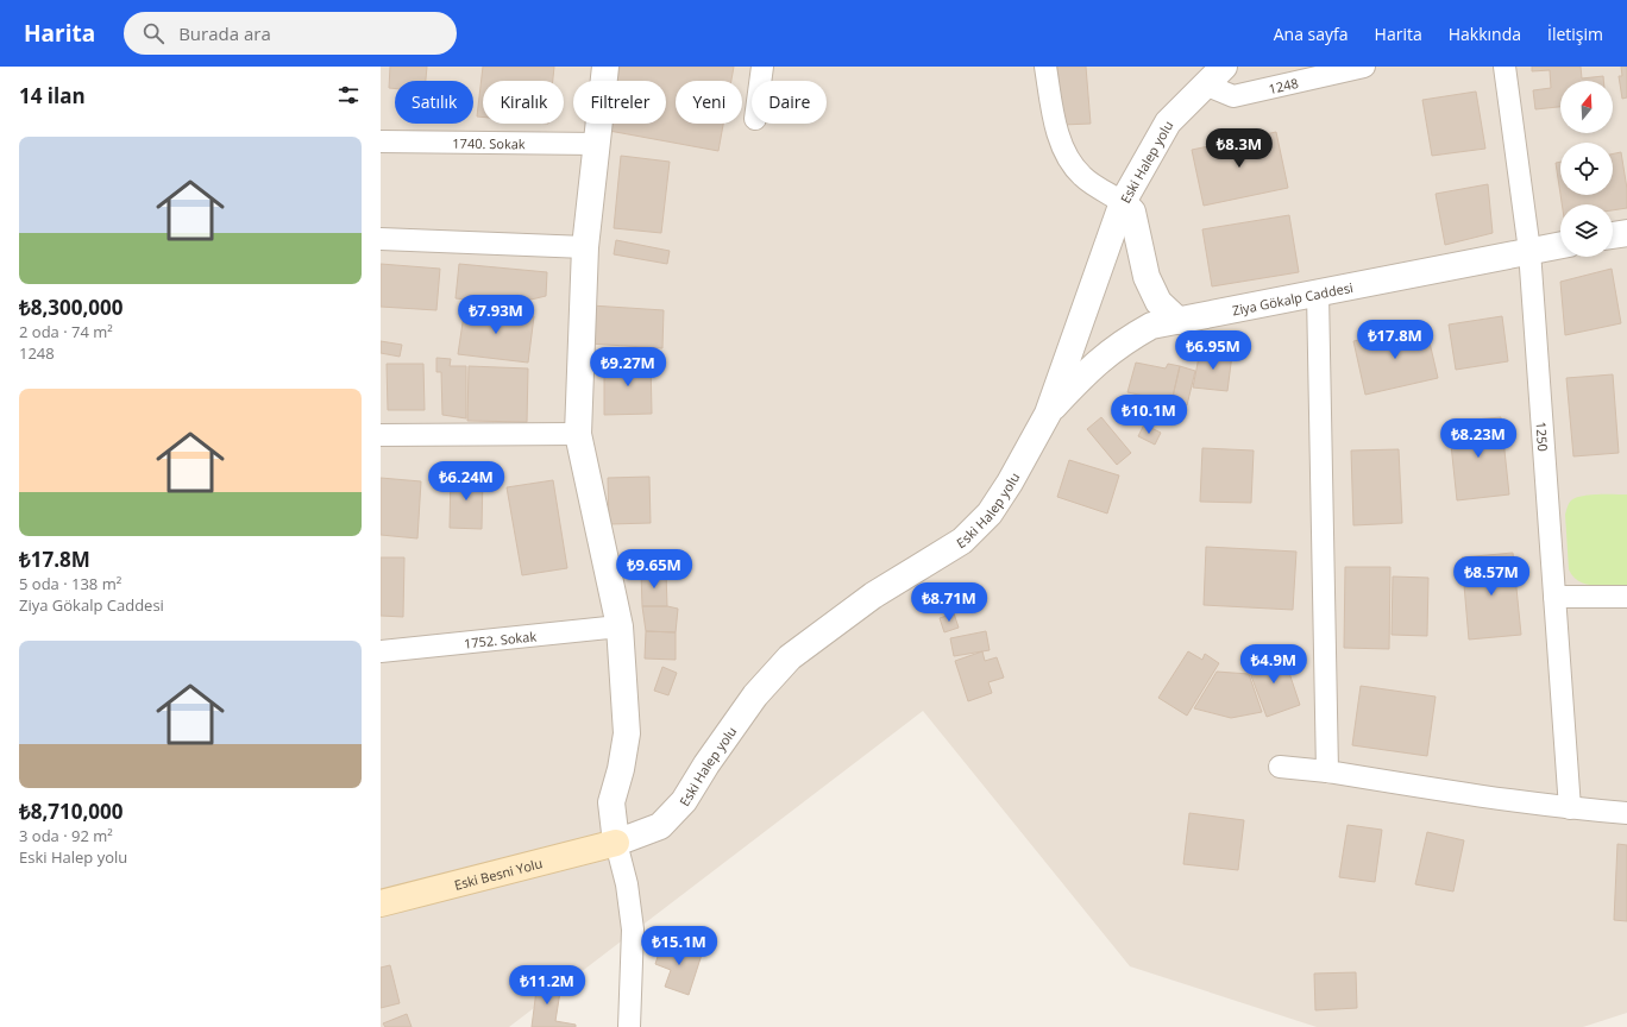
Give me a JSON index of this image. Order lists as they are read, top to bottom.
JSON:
{
  "streets": {
    "main road": ["Eski Besni Yolu"],
    "street": [
      "1248",
      "1740. Sokak",
      "Eski Halep yolu",
      "Ziya Gökalp Caddesi",
      "1250",
      "1752. Sokak"
    ]
  },
  "crossings": [
    ["1248", "Eski Halep yolu"],
    ["Eski Halep yolu", "Ziya Gökalp Caddesi"],
    ["Eski Halep yolu", "Eski Besni Yolu"],
    ["Ziya Gökalp Caddesi", "1250"]
  ],
  "north": "top",
  "page": {
    "header": "Harita",
    "search": "Burada ara",
    "nav": [
      "Ana sayfa",
      "Harita",
      "Hakkında",
      "İletişim"
    ],
    "heading": "14 ilan",
    "chip": [
      "Satılık",
      "Kiralık",
      "Filtreler",
      "Yeni",
      "Daire"
    ],
    "list": [
      {
        "name": "₺8,300,000",
        "note": "2 oda · 74 m² · 1248"
      },
      {
        "name": "₺17.8M",
        "note": "5 oda · 138 m² · Ziya Gökalp Caddesi"
      },
      {
        "name": "₺8,710,000",
        "note": "3 oda · 92 m² · Eski Halep yolu"
      }
    ],
    "price": [
      "₺8.3M",
      "₺7.93M",
      "₺17.8M",
      "₺6.95M",
      "₺9.27M",
      "₺10.1M",
      "₺8.23M",
      "₺6.24M",
      "₺9.65M",
      "₺8.57M",
      "₺8.71M",
      "₺4.9M",
      "₺15.1M",
      "₺11.2M"
    ]
  }
}
